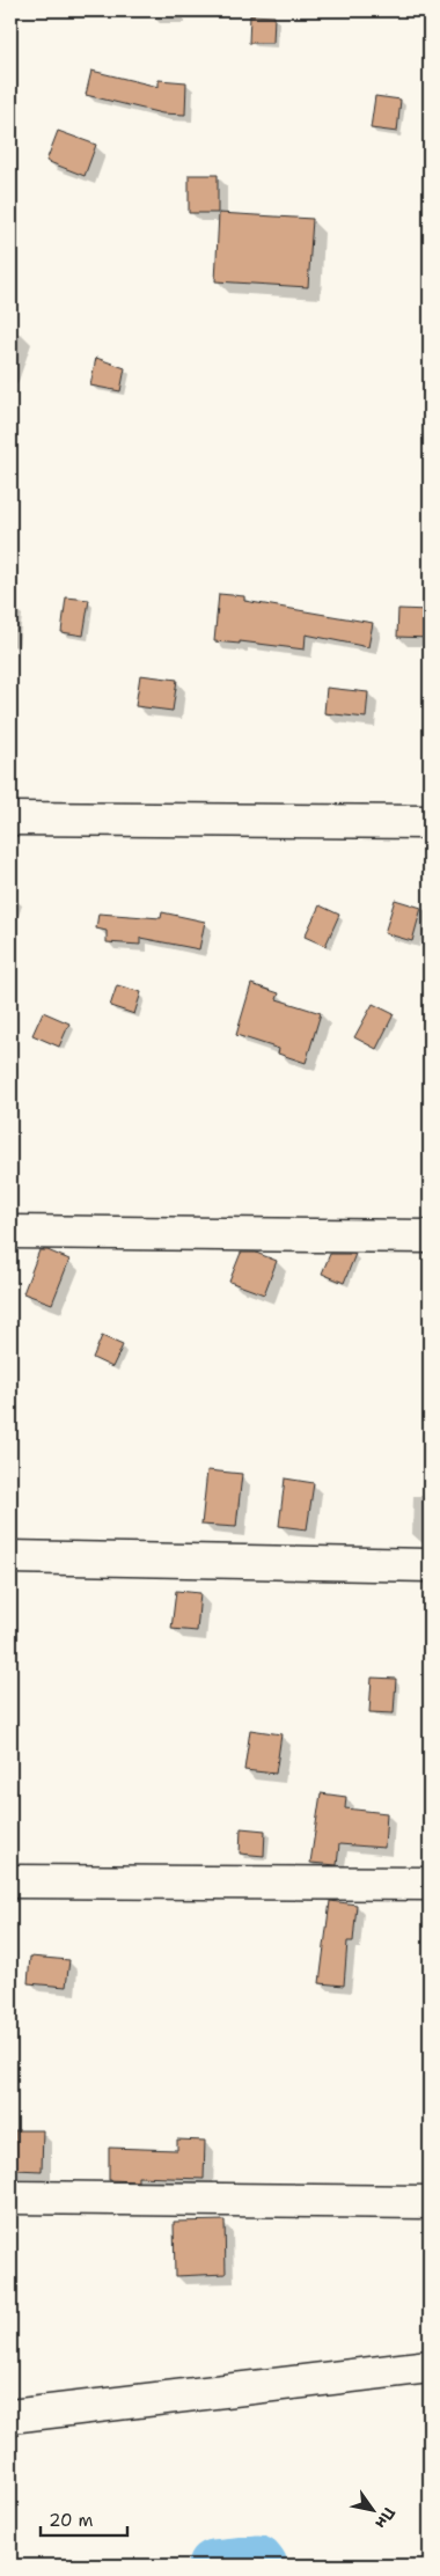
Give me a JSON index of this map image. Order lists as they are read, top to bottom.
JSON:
{
  "scale_bar": "20 m",
  "north": "bottom right"
}
